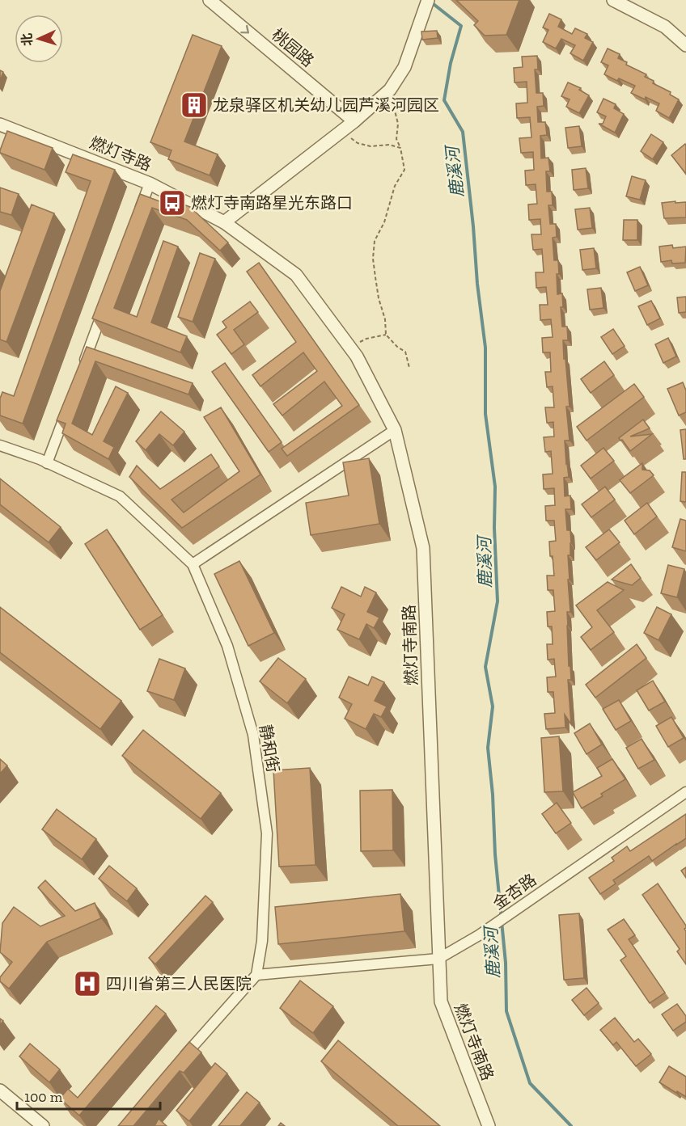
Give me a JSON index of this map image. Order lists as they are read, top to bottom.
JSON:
{
  "streets": {
    "street": [
      "桃园路",
      "燃灯寺路",
      "燃灯寺南路",
      "静和街",
      "金杏路"
    ]
  },
  "crossings": [
    ["燃灯寺路", "燃灯寺南路"],
    ["燃灯寺南路", "金杏路"],
    ["静和街", "金杏路"]
  ],
  "one_way": ["桃园路"],
  "water": ["鹿溪河"],
  "places": {
    "building": ["龙泉驿区机关幼儿园芦溪河园区"],
    "bus stop": ["燃灯寺南路星光东路口"],
    "hospital": ["四川省第三人民医院"]
  },
  "scale_bar": "100 m",
  "north": "left"
}
